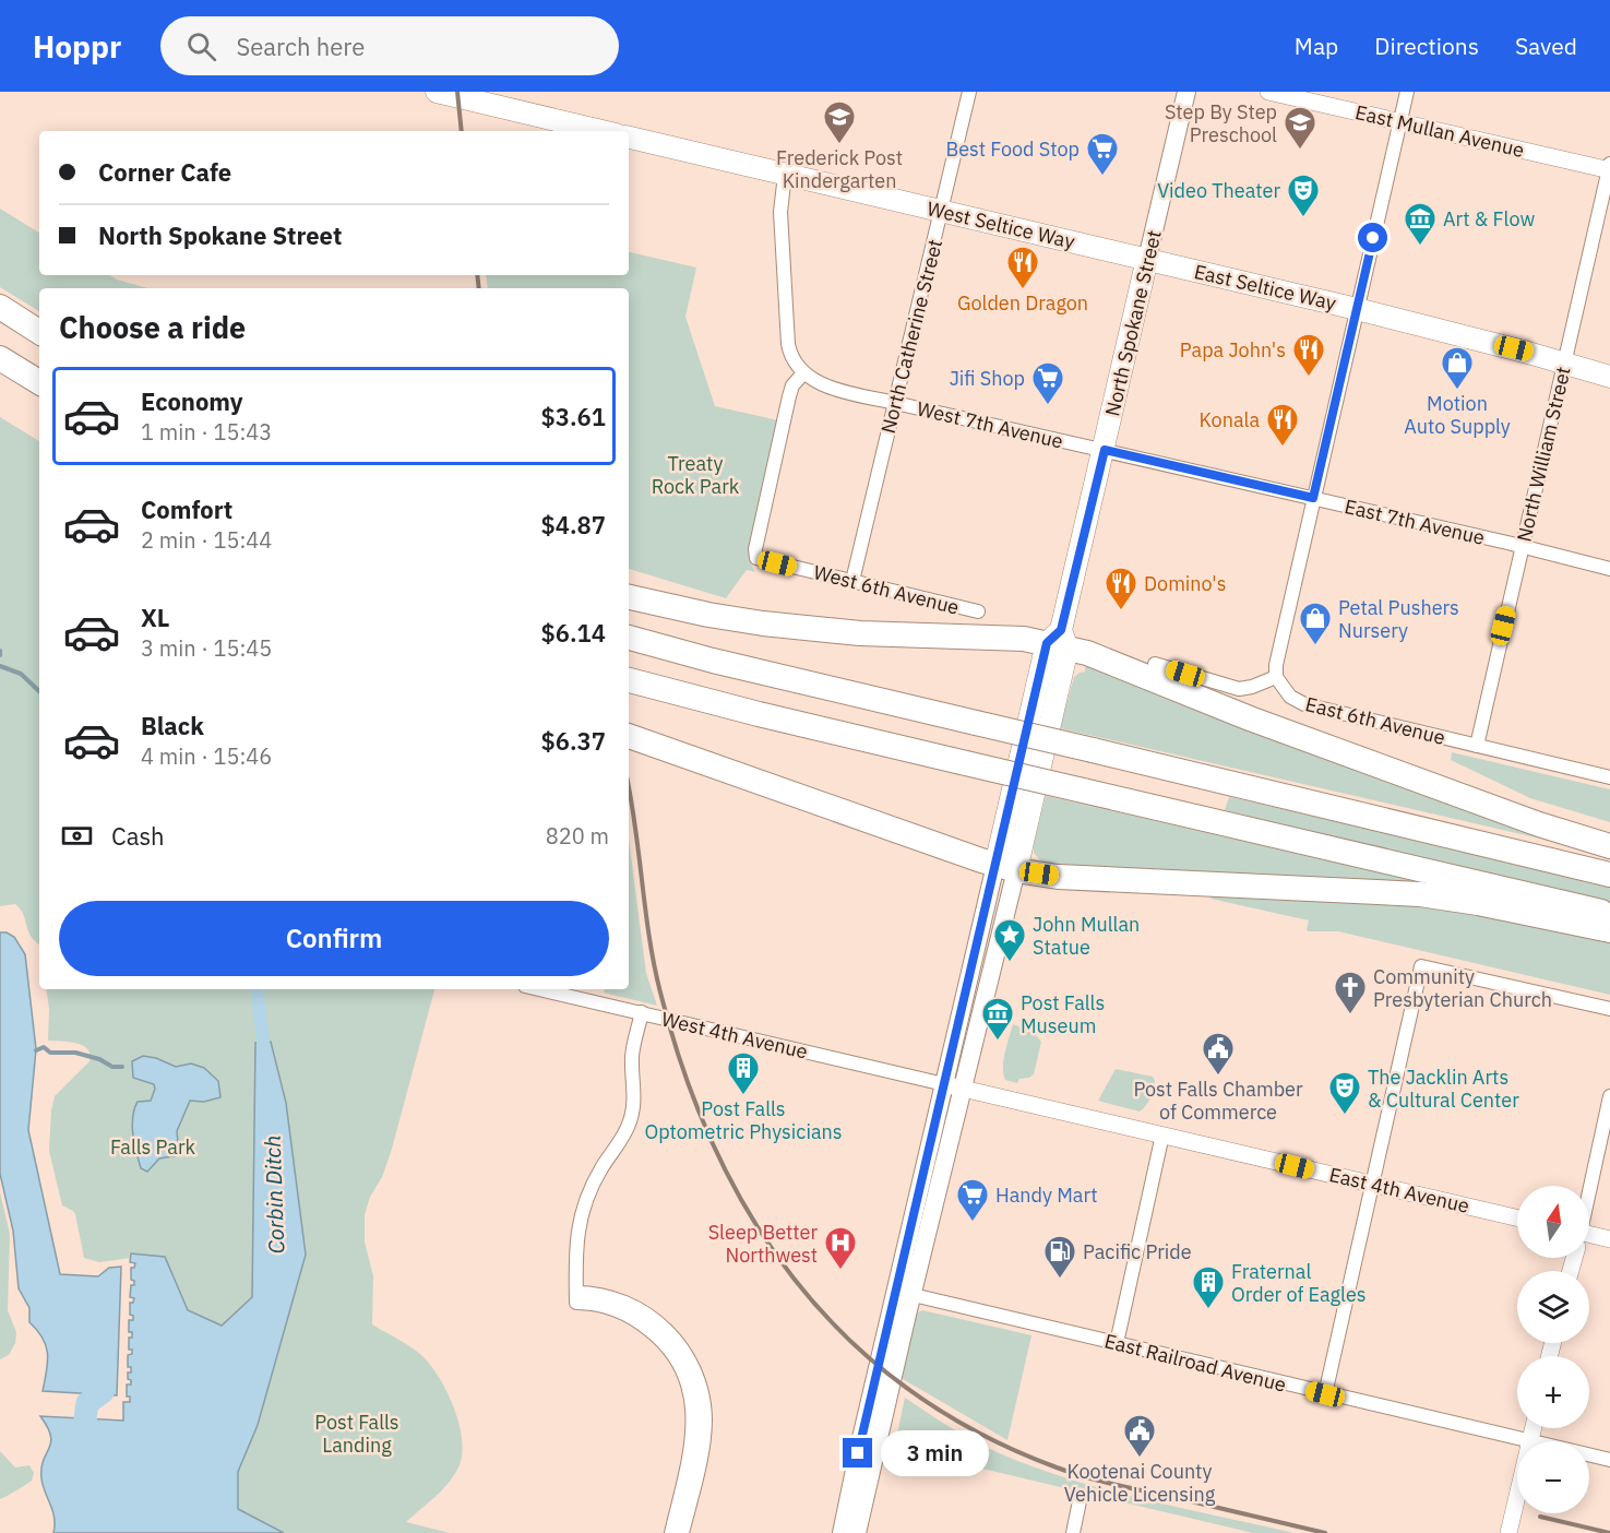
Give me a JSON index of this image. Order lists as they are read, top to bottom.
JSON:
{
  "streets": {
    "main road": ["West Seltice Way", "East Seltice Way", "North Spokane Street"],
    "street": [
      "East Mullan Avenue",
      "North Catherine Street",
      "West 7th Avenue",
      "North William Street",
      "East 7th Avenue",
      "West 6th Avenue",
      "East 6th Avenue",
      "West 4th Avenue",
      "East 4th Avenue",
      "East Railroad Avenue"
    ]
  },
  "crossings": [
    ["East Mullan Avenue", "North William Street"],
    ["West Seltice Way", "East Seltice Way"],
    ["West Seltice Way", "North Spokane Street"],
    ["West Seltice Way", "North Catherine Street"],
    ["East Seltice Way", "North Spokane Street"],
    ["East Seltice Way", "North William Street"],
    ["North Spokane Street", "West 7th Avenue"],
    ["North Spokane Street", "East 7th Avenue"],
    ["North Spokane Street", "West 4th Avenue"],
    ["North Spokane Street", "East 4th Avenue"],
    ["North Spokane Street", "East Railroad Avenue"],
    ["North Catherine Street", "West 7th Avenue"],
    ["North Catherine Street", "West 6th Avenue"],
    ["West 7th Avenue", "East 7th Avenue"],
    ["West 7th Avenue", "West 6th Avenue"],
    ["North William Street", "East 7th Avenue"],
    ["North William Street", "East 6th Avenue"],
    ["West 4th Avenue", "East 4th Avenue"]
  ],
  "water": ["Corbin Ditch"],
  "parks": ["Treaty Rock Park", "Falls Park", "Post Falls Landing"],
  "places": {
    "school or university": ["Frederick Post Kindergarten", "Step By Step Preschool"],
    "supermarket": ["Best Food Stop", "Jifi Shop", "Handy Mart"],
    "theatre": ["Video Theater", "The Jacklin Arts & Cultural Center"],
    "museum": ["Art & Flow", "Post Falls Museum"],
    "restaurant": [
      "Golden Dragon",
      "Papa John's",
      "Konala",
      "Domino's"
    ],
    "shop": ["Motion Auto Supply", "Petal Pushers Nursery"],
    "place": ["John Mullan Statue"],
    "church": ["Community Presbyterian Church"],
    "public building": ["Post Falls Chamber of Commerce", "Kootenai County Vehicle Licensing"],
    "building": ["Post Falls Optometric Physicians", "Fraternal Order of Eagles"],
    "hospital": ["Sleep Better Northwest"],
    "fuel station": ["Pacific Pride"]
  },
  "north": "top",
  "page": {
    "header": "Hoppr",
    "search": "Search here",
    "nav": ["Map", "Directions", "Saved"],
    "banner": ["Corner Cafe", "North Spokane Street"],
    "heading": "Choose a ride",
    "list": [
      {
        "name": "Economy",
        "note": "1 min · 15:43",
        "value": "$3.61"
      },
      {
        "name": "Comfort",
        "note": "2 min · 15:44",
        "value": "$4.87"
      },
      {
        "name": "XL",
        "note": "3 min · 15:45",
        "value": "$6.14"
      },
      {
        "name": "Black",
        "note": "4 min · 15:46",
        "value": "$6.37"
      }
    ],
    "pay": ["Cash", "820 m"],
    "buttons": "Confirm",
    "map_buttons": ["+", "−"],
    "bubble": "3 min"
  }
}
